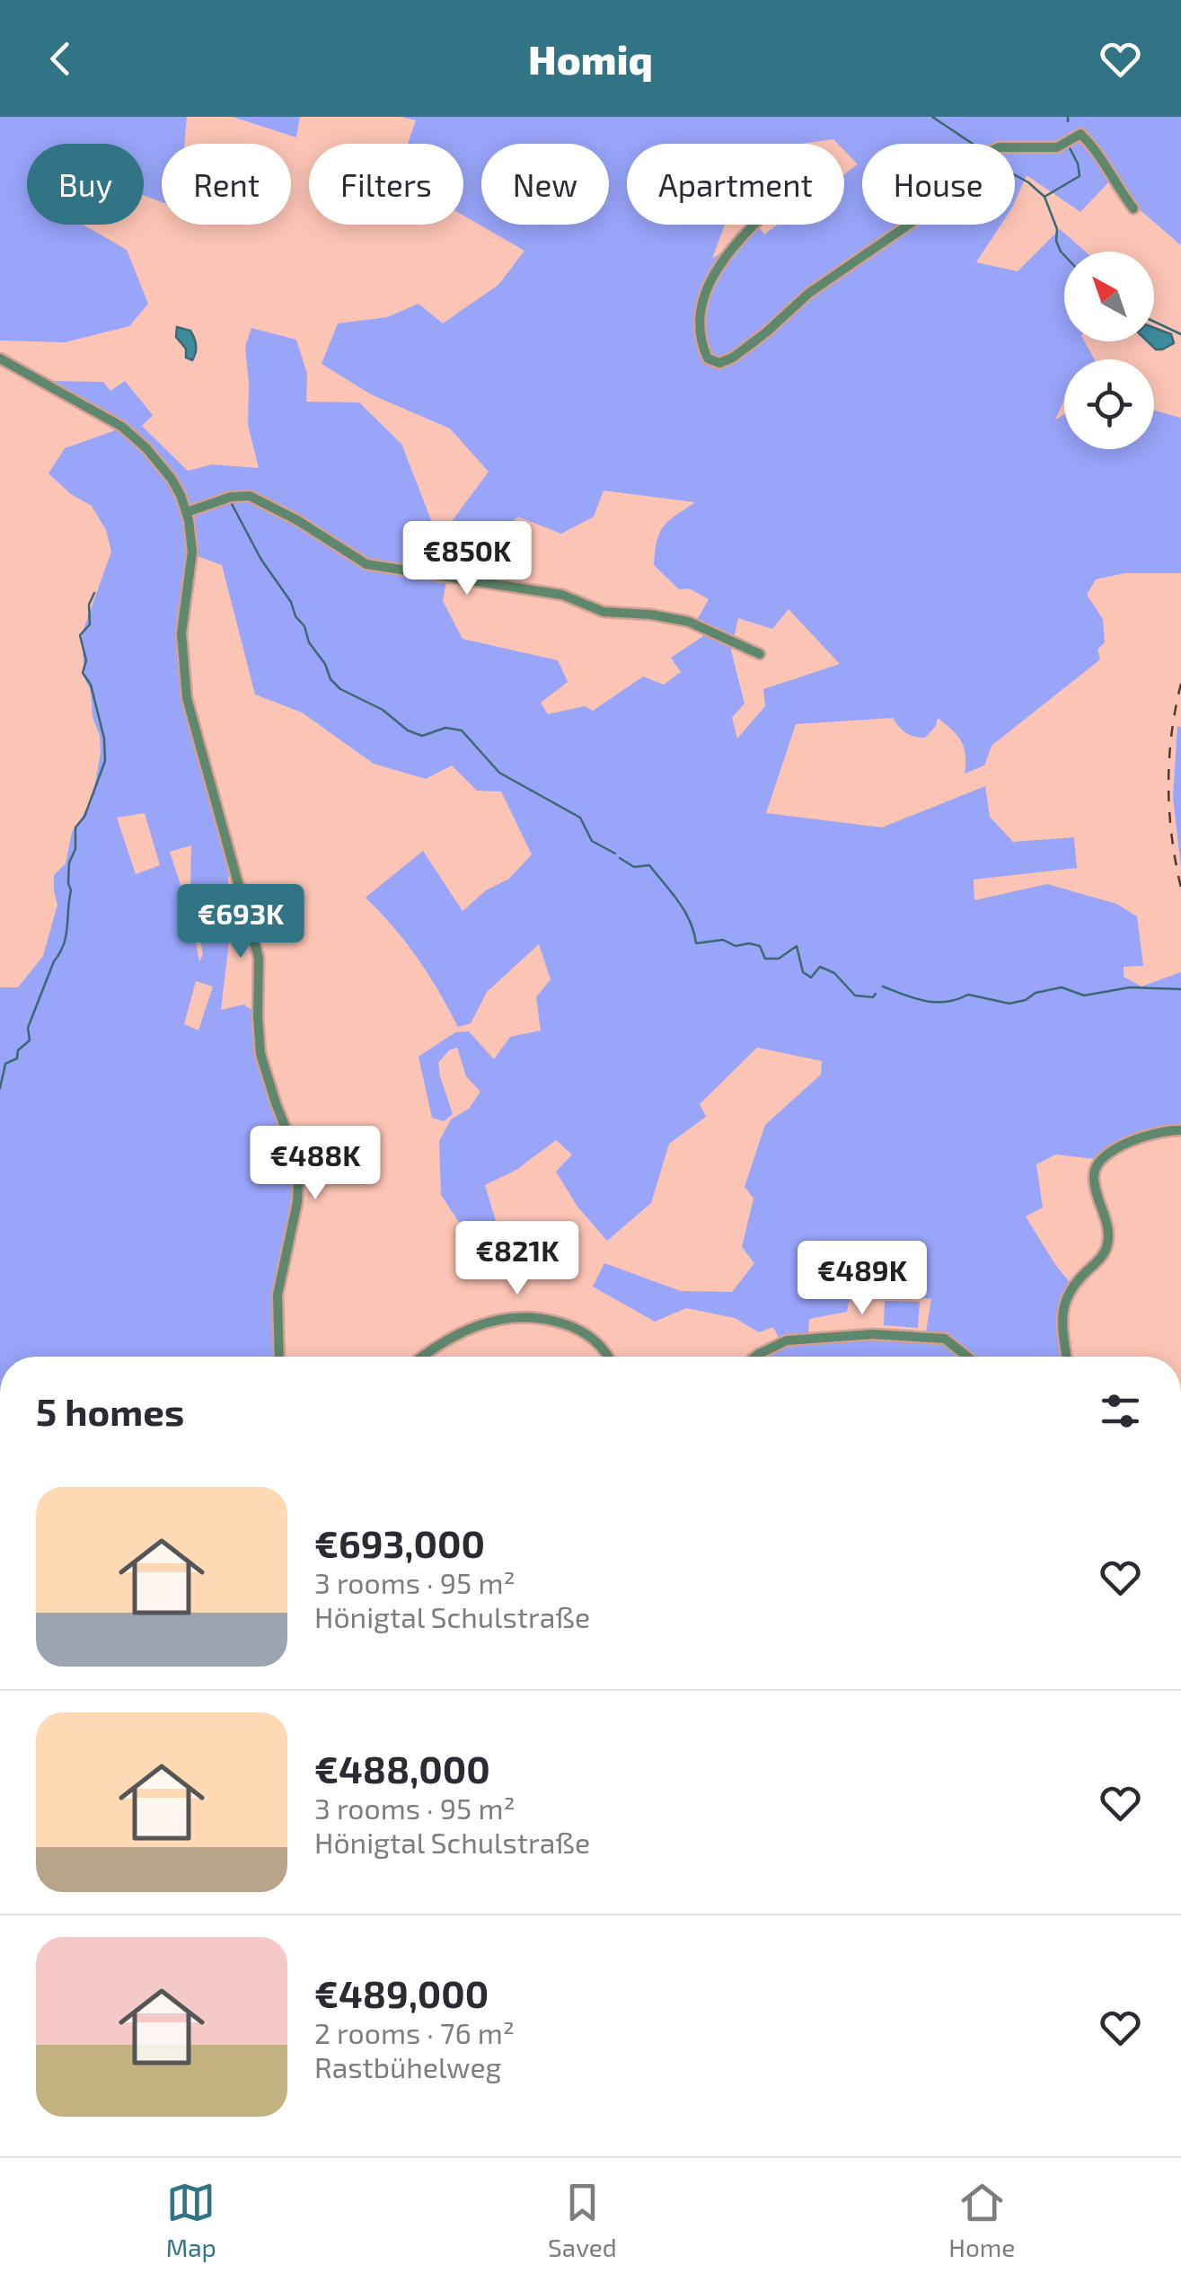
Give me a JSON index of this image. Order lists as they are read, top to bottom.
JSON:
{
  "north": "top left",
  "page": {
    "header": "Homiq",
    "chip": [
      "Buy",
      "Rent",
      "Filters",
      "New",
      "Apartment",
      "House"
    ],
    "price": [
      "€850K",
      "€693K",
      "€488K",
      "€821K",
      "€489K"
    ],
    "heading": "5 homes",
    "list": [
      {
        "name": "€693,000",
        "note": "3 rooms · 95 m² · Hönigtal Schulstraße"
      },
      {
        "name": "€488,000",
        "note": "3 rooms · 95 m² · Hönigtal Schulstraße"
      },
      {
        "name": "€489,000",
        "note": "2 rooms · 76 m² · Rastbühelweg"
      }
    ],
    "tabs": ["Map", "Saved", "Home"]
  }
}
